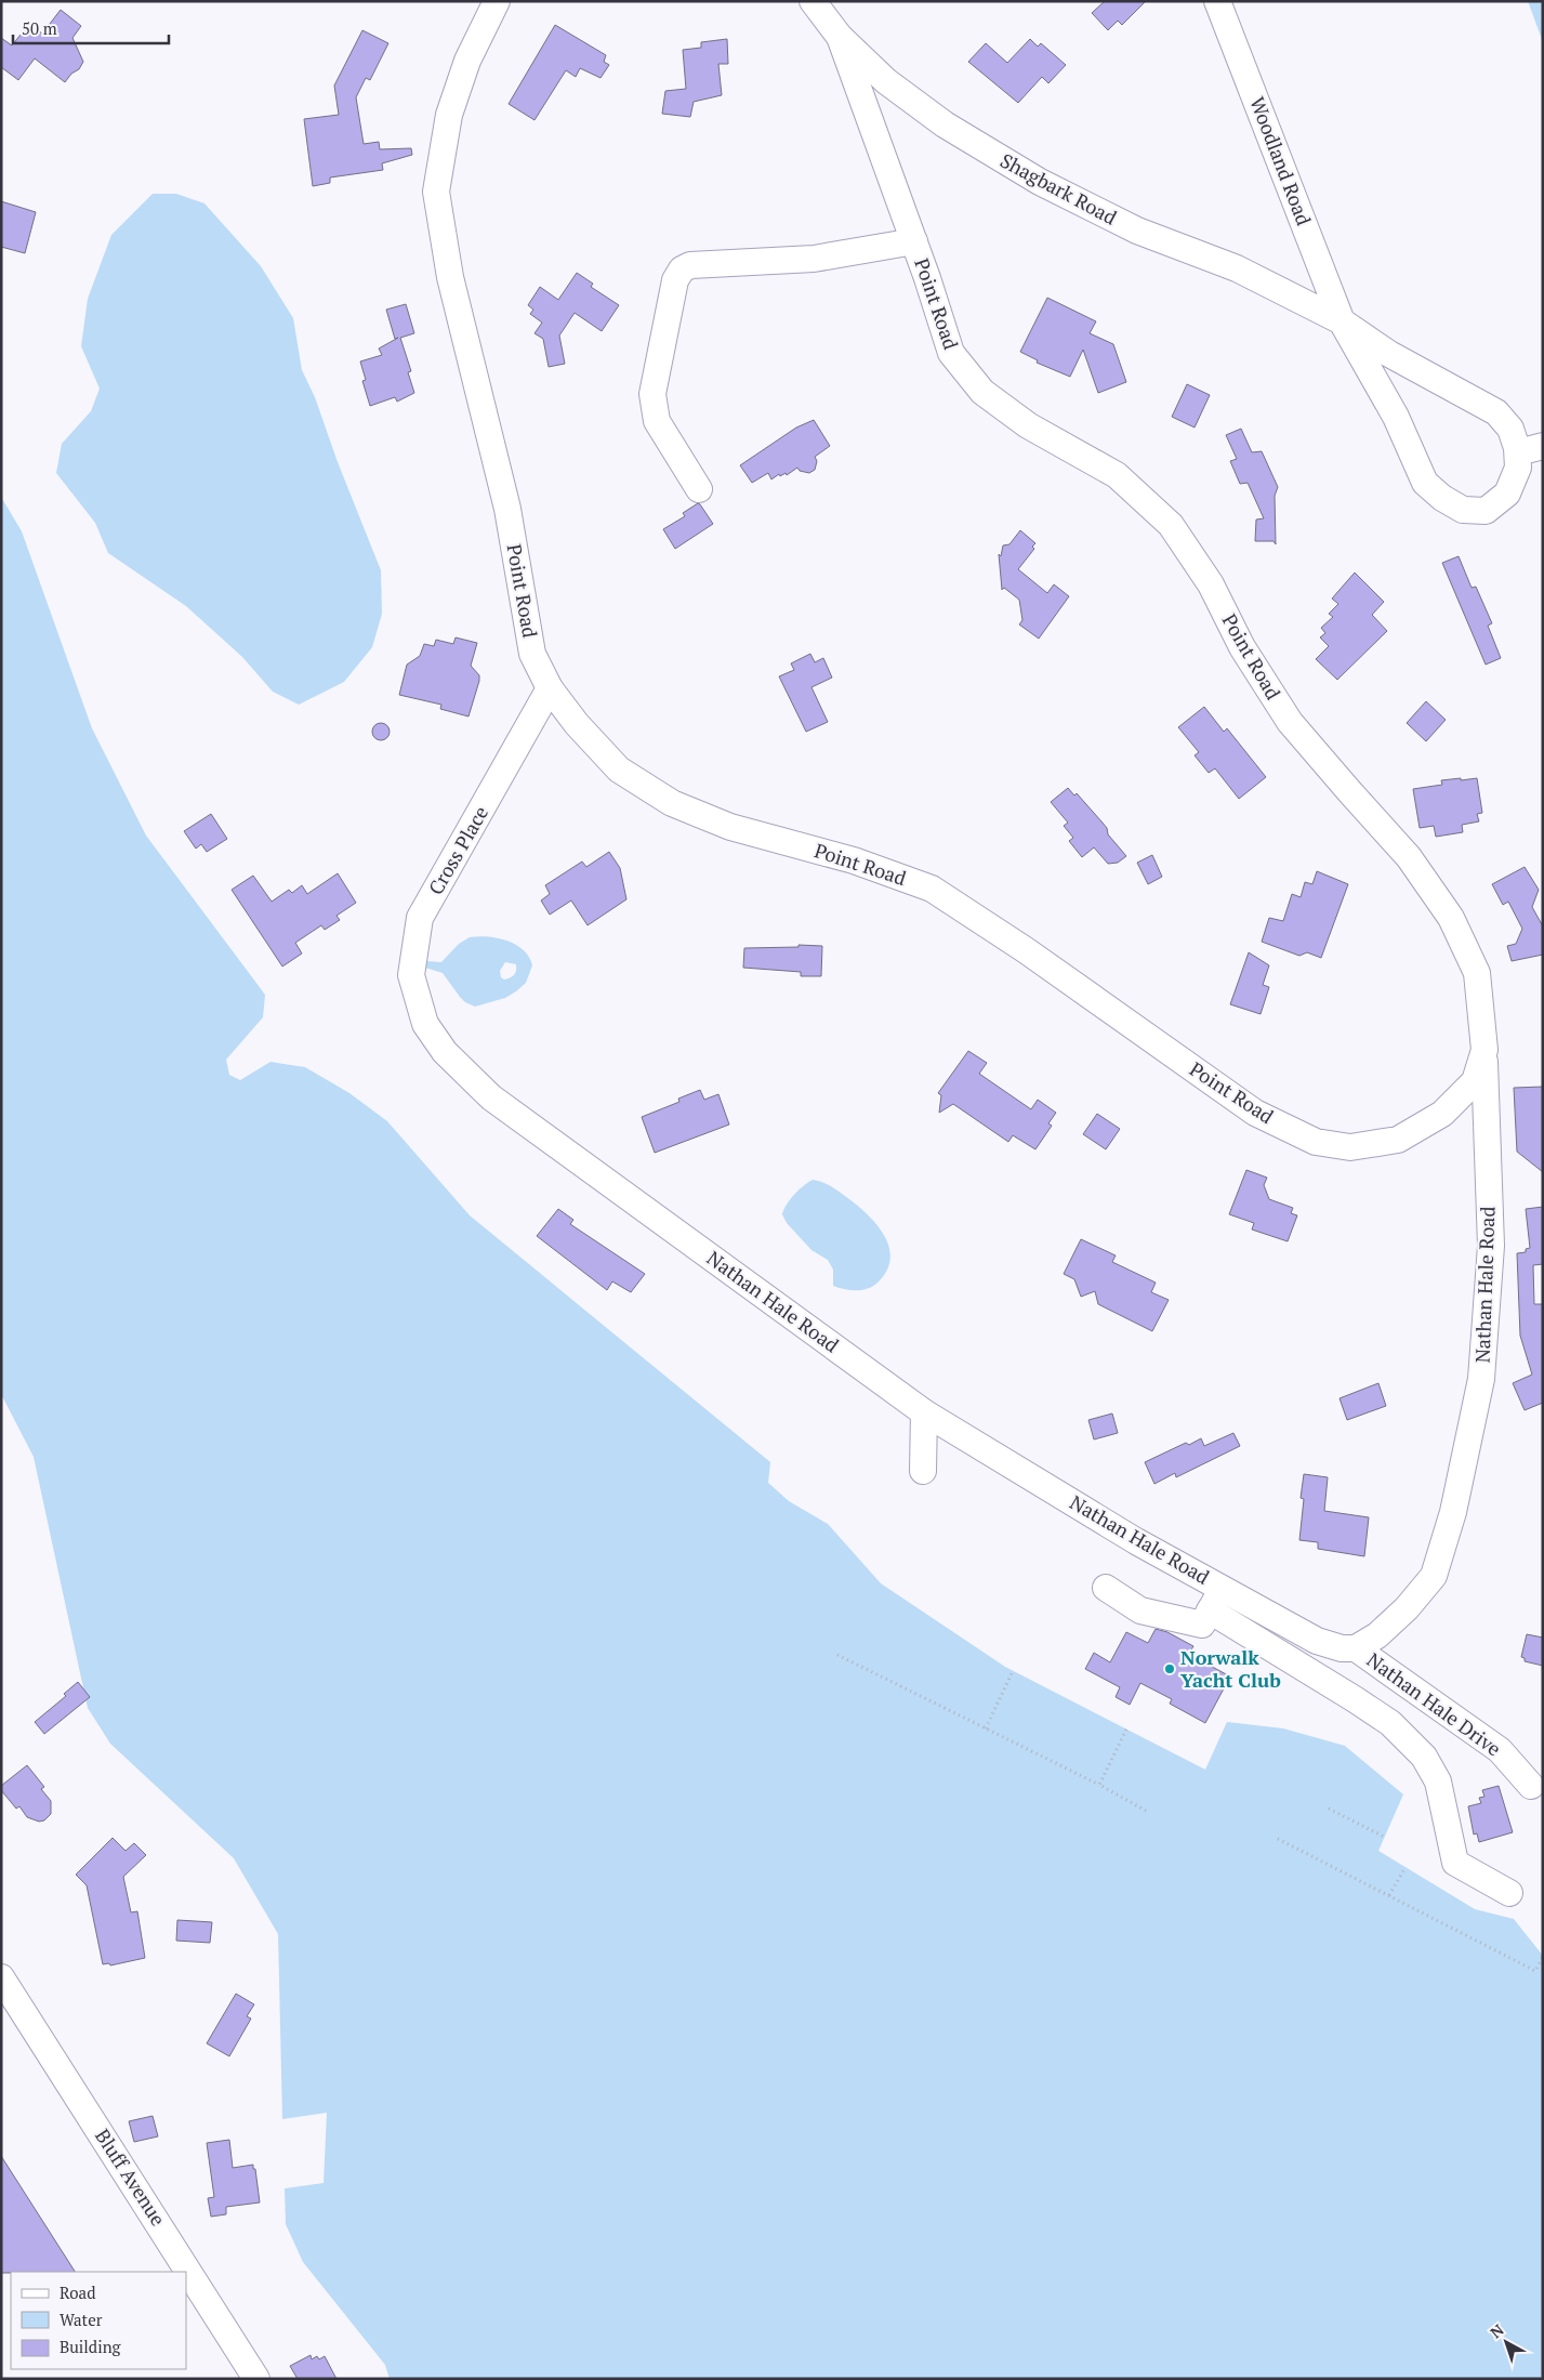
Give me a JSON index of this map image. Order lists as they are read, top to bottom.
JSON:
{
  "streets": {
    "street": [
      "Woodland Road",
      "Shagbark Road",
      "Point Road",
      "Cross Place",
      "Nathan Hale Road",
      "Nathan Hale Drive",
      "Bluff Avenue"
    ]
  },
  "crossings": [
    ["Woodland Road", "Shagbark Road"],
    ["Shagbark Road", "Point Road"],
    ["Point Road", "Cross Place"],
    ["Point Road", "Nathan Hale Road"],
    ["Cross Place", "Nathan Hale Road"],
    ["Nathan Hale Road", "Nathan Hale Drive"]
  ],
  "places": ["Norwalk Yacht Club"],
  "legend": ["Road", "Water", "Building"],
  "scale_bar": "50 m",
  "north": "top left"
}
